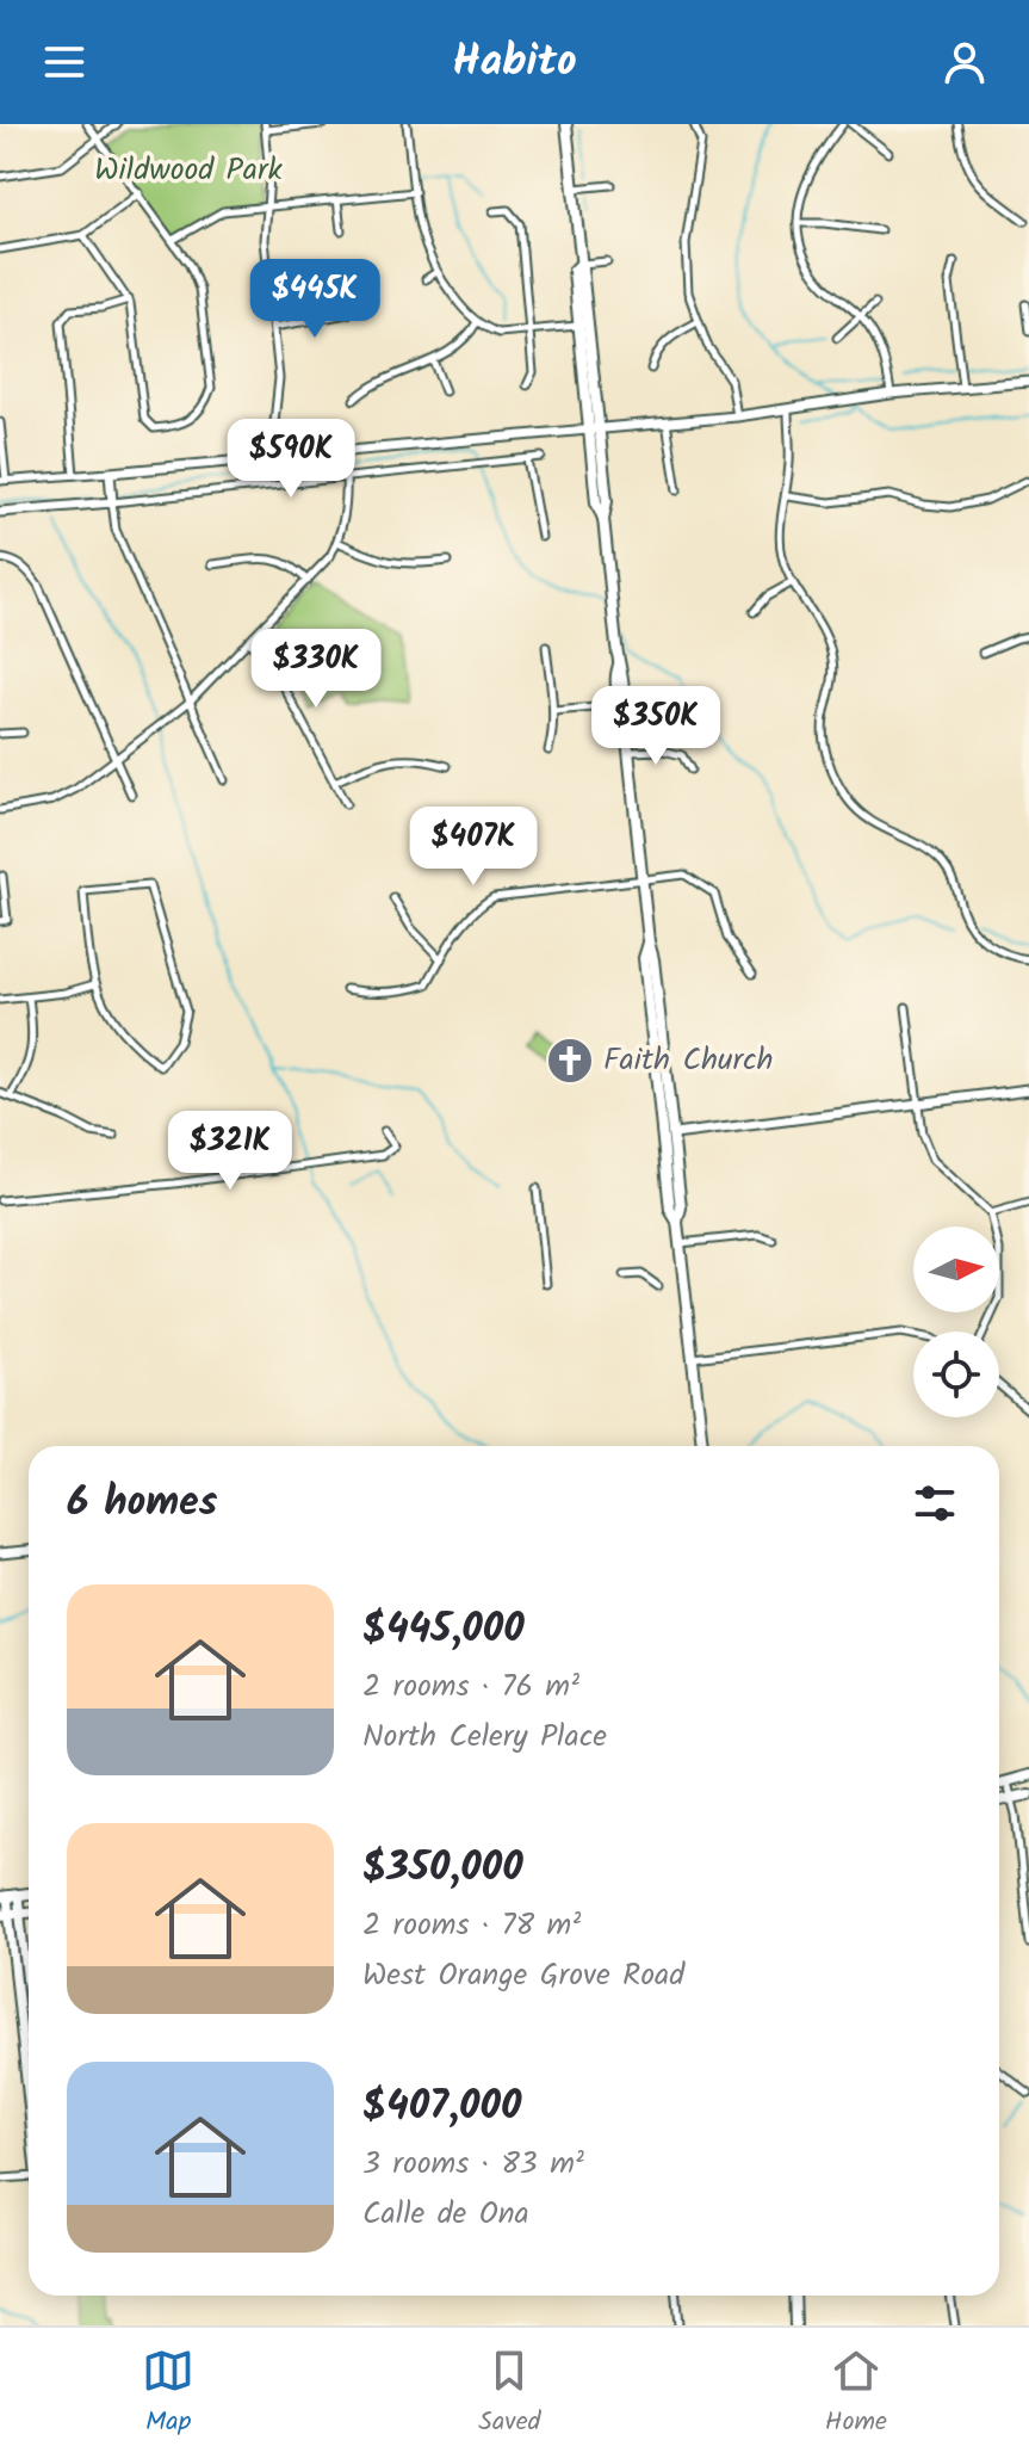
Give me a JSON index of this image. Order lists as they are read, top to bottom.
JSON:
{
  "parks": ["Wildwood Park"],
  "places": {
    "church": ["Faith Church"]
  },
  "north": "right",
  "page": {
    "header": "Habito",
    "price": [
      "$445K",
      "$590K",
      "$330K",
      "$350K",
      "$407K",
      "$321K"
    ],
    "heading": "6 homes",
    "list": [
      {
        "name": "$445,000",
        "note": "2 rooms · 76 m² · North Celery Place"
      },
      {
        "name": "$350,000",
        "note": "2 rooms · 78 m² · West Orange Grove Road"
      },
      {
        "name": "$407,000",
        "note": "3 rooms · 83 m² · Calle de Ona"
      }
    ],
    "tabs": ["Map", "Saved", "Home"]
  }
}
